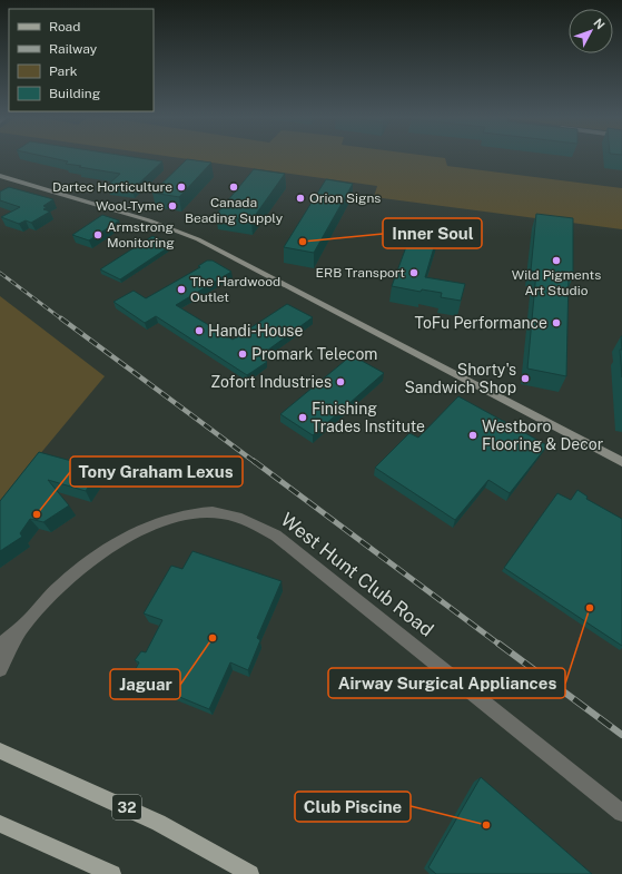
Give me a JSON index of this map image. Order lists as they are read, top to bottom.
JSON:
{
  "streets": {
    "main road": ["32"],
    "street": ["West Hunt Club Road"]
  },
  "places": [
    "Dartec Horticulture",
    "Canada Beading Supply",
    "Orion Signs",
    "Wool-Tyme",
    "Armstrong Monitoring",
    "Inner Soul",
    "Wild Pigments Art Studio",
    "ERB Transport",
    "The Hardwood Outlet",
    "ToFu Performance",
    "Handi-House",
    "Promark Telecom",
    "Shorty's Sandwich Shop",
    "Zofort Industries",
    "Finishing Trades Institute",
    "Westboro Flooring & Decor",
    "Tony Graham Lexus",
    "Airway Surgical Appliances",
    "Jaguar",
    "Club Piscine"
  ],
  "legend": [
    "Road",
    "Railway",
    "Park",
    "Building"
  ],
  "north": "top right"
}
